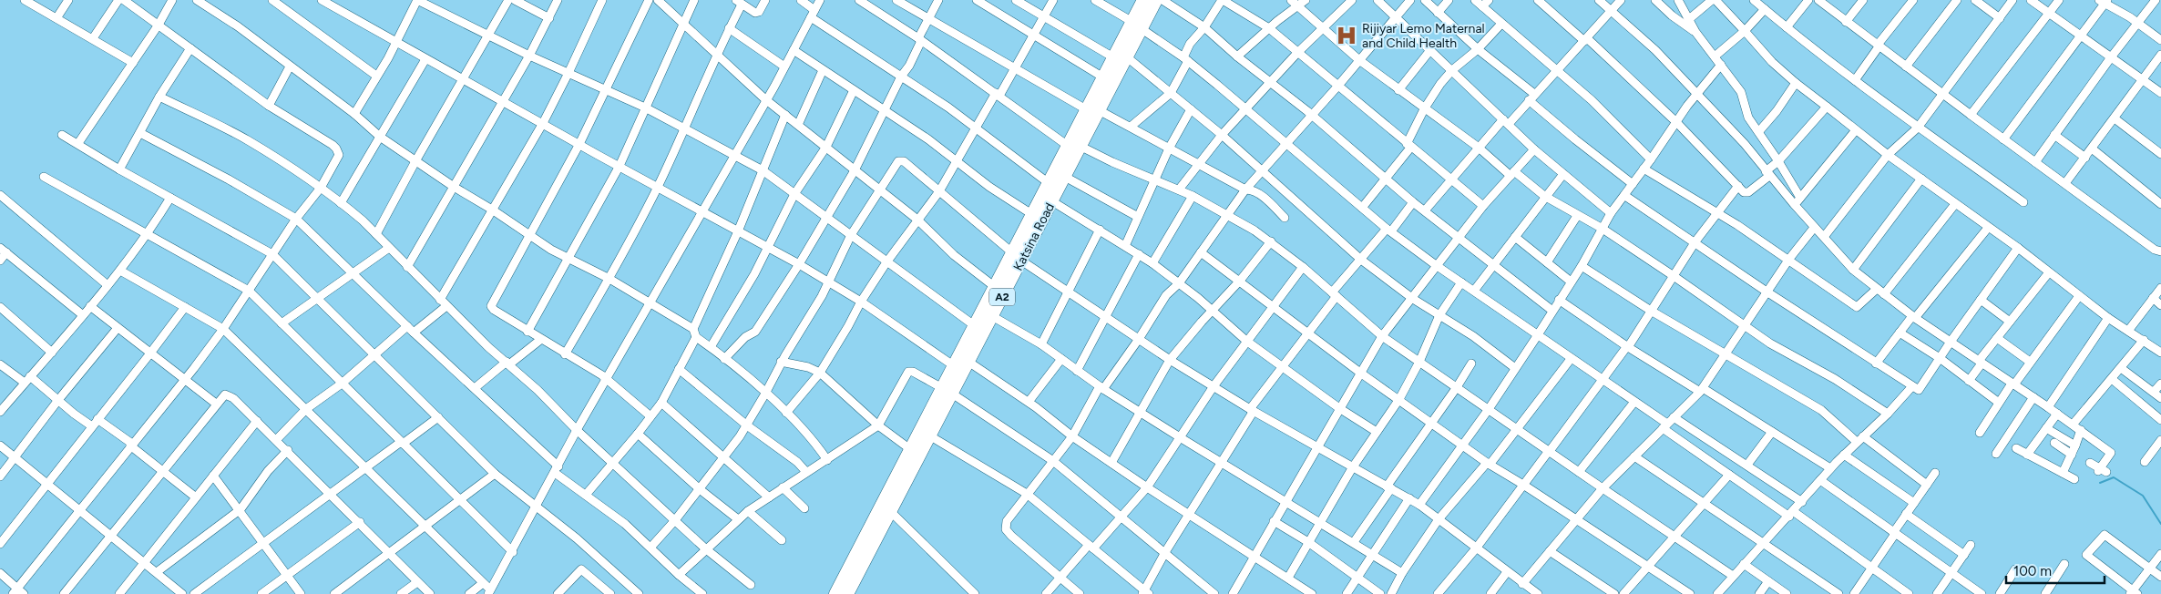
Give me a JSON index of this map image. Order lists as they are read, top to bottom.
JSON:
{
  "streets": {
    "highway": ["Katsina Road", "A2"]
  },
  "places": {
    "hospital": ["Rijiyar Lemo Maternal and Child Health"]
  },
  "scale_bar": "100 m"
}
